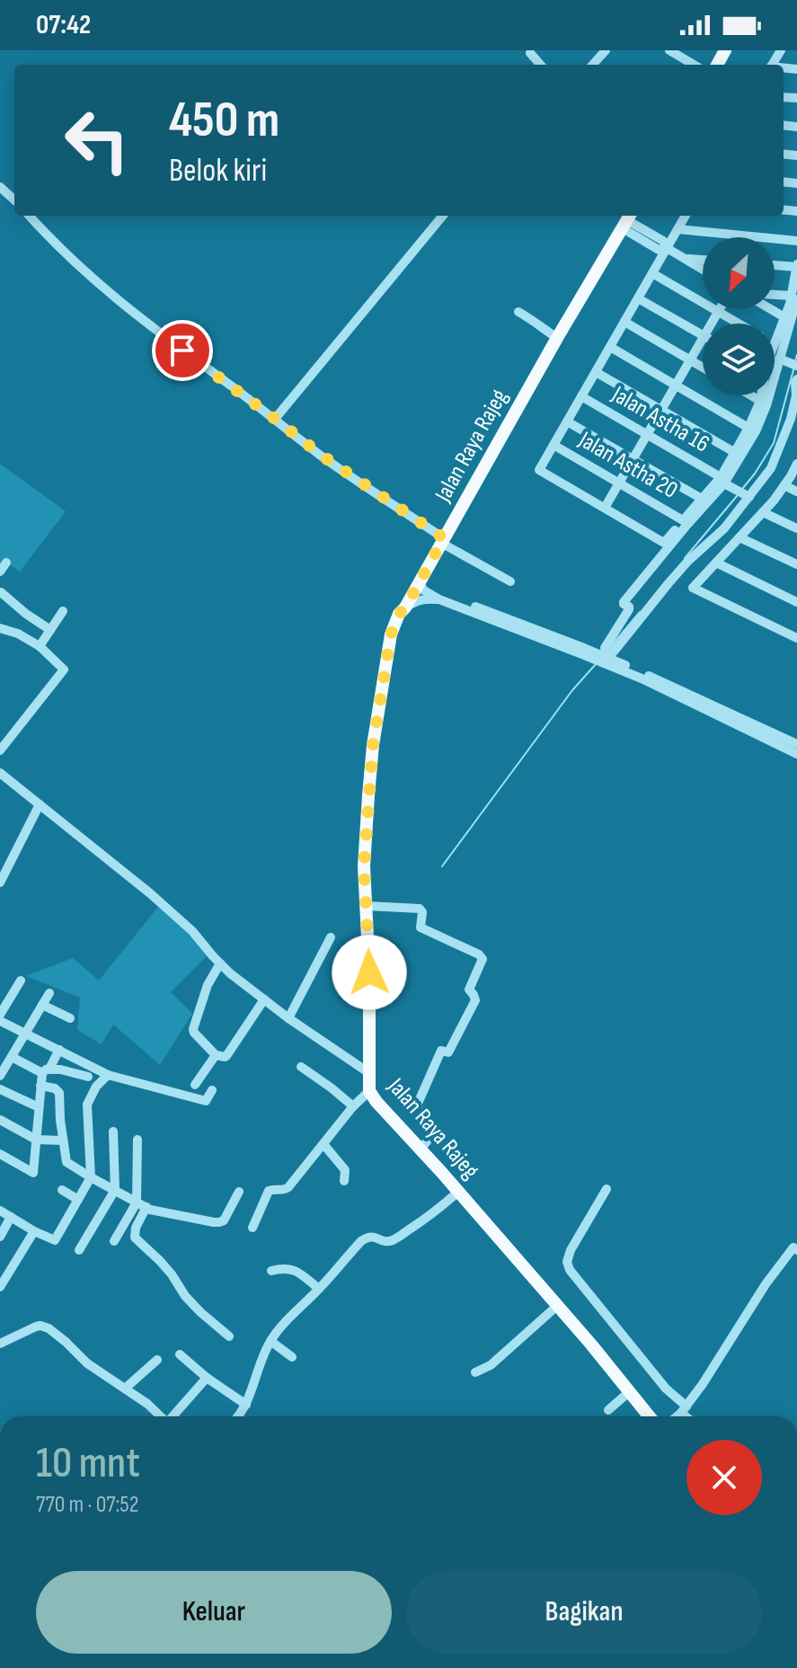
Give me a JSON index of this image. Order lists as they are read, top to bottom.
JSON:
{
  "streets": {
    "main road": ["Jalan Raya Rajeg"],
    "street": ["Jalan Astha 16", "Jalan Astha 20"]
  },
  "north": "bottom left",
  "page": {
    "status": "07:42",
    "turn": ["450 m", "Belok kiri"],
    "heading": ["10 mnt", "770 m · 07:52"],
    "buttons": ["Keluar", "Bagikan"]
  }
}
